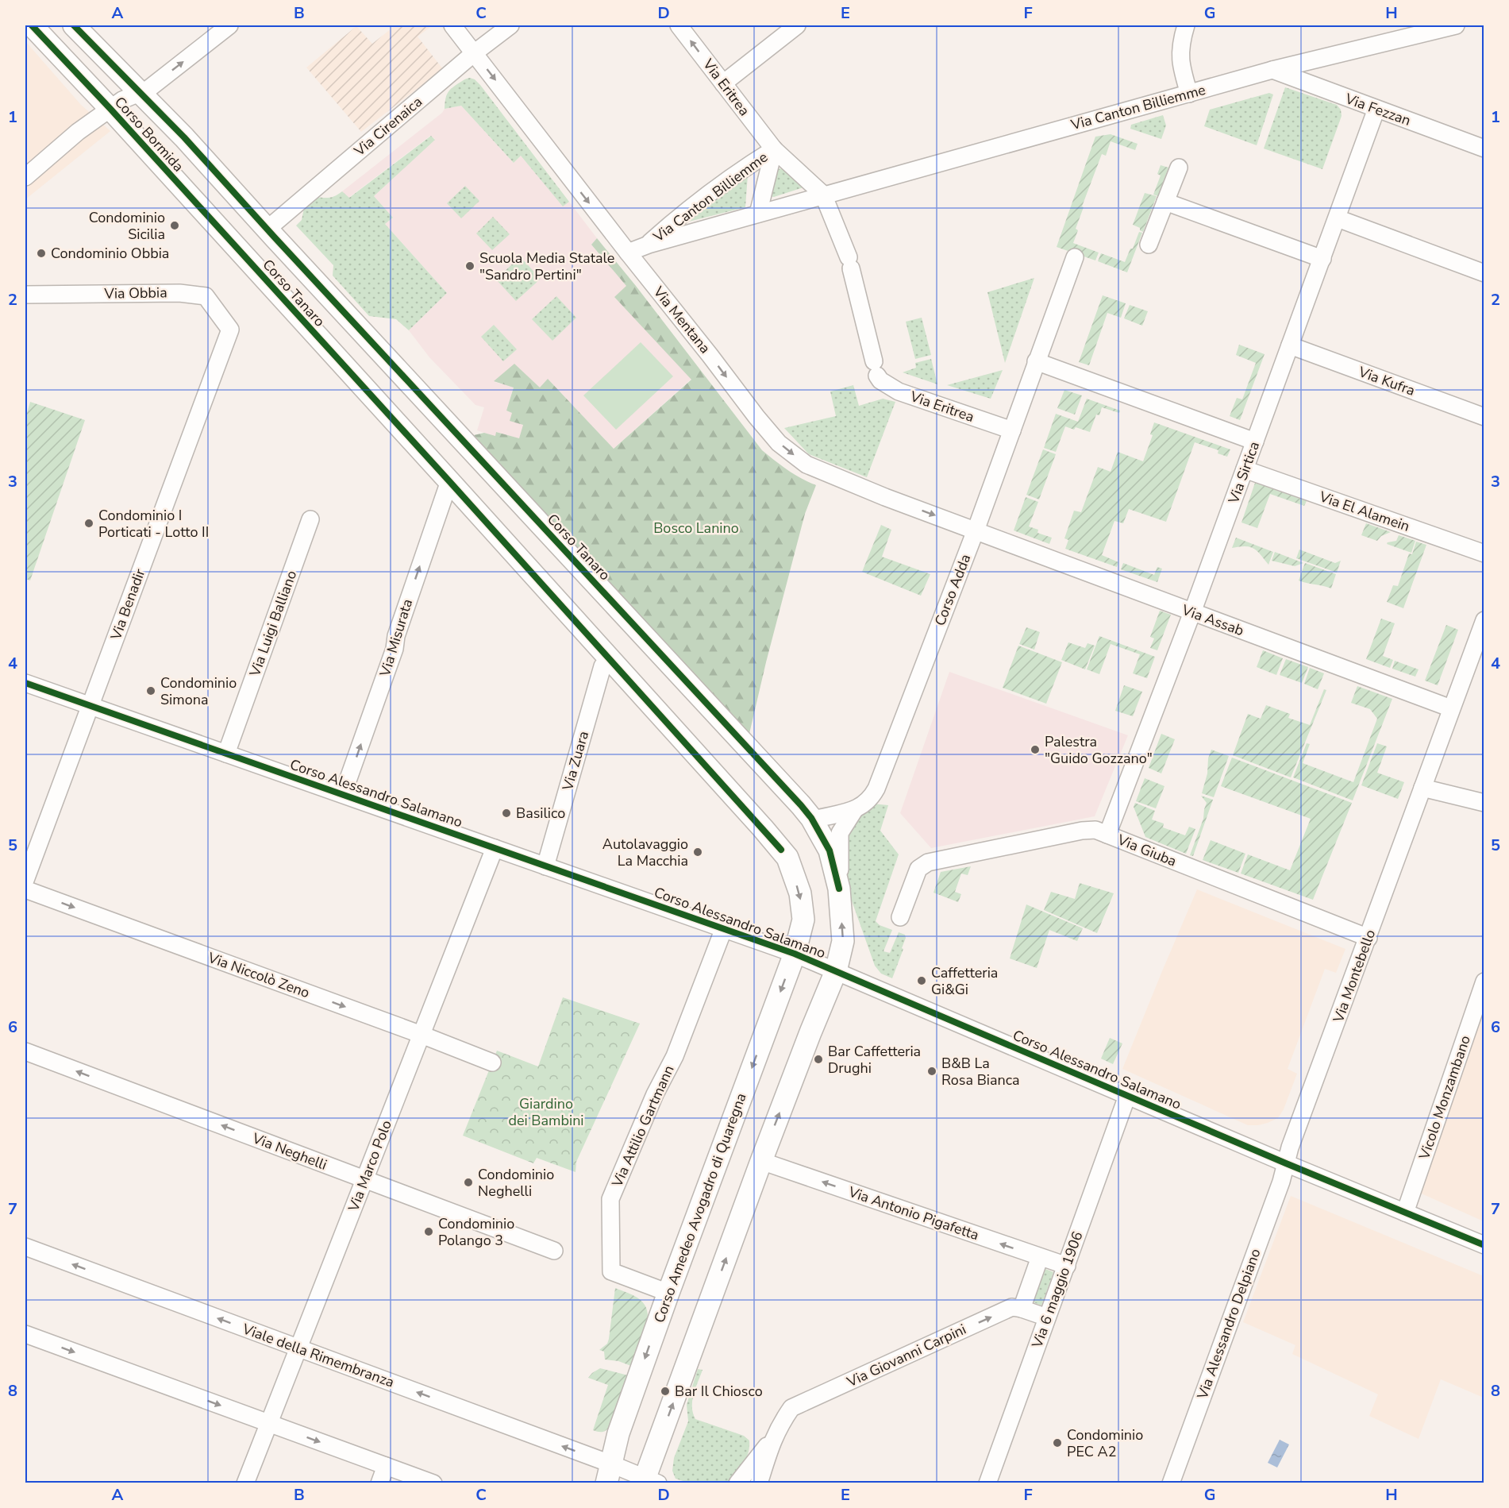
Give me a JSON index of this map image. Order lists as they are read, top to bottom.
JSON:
{
  "streets": {
    "main road": ["Corso Bormida", "Corso Tanaro", "Corso Amedeo Avogadro di Quaregna"],
    "street": [
      "Via Eritrea",
      "Via Canton Billiemme",
      "Via Fezzan",
      "Via Cirenaica",
      "Via Obbia",
      "Via Mentana",
      "Via Kufra",
      "Via Sirtica",
      "Via El Alamein",
      "Corso Adda",
      "Via Benadir",
      "Via Assab",
      "Via Luigi Balliano",
      "Via Misurata",
      "Via Zuara",
      "Corso Alessandro Salamano",
      "Via Giuba",
      "Via Niccolò Zeno",
      "Via Montebello",
      "Vicolo Monzambano",
      "Via Attilio Gartmann",
      "Via Neghelli",
      "Via Marco Polo",
      "Via Antonio Pigafetta",
      "Via 6 maggio 1906",
      "Via Alessandro Delpiano",
      "Viale della Rimembranza",
      "Via Giovanni Carpini"
    ]
  },
  "crossings": [
    ["Via Eritrea", "Via Canton Billiemme"],
    ["Via Eritrea", "Corso Adda"],
    ["Via Canton Billiemme", "Via Fezzan"],
    ["Via Canton Billiemme", "Via Mentana"],
    ["Via Fezzan", "Via Sirtica"],
    ["Via Cirenaica", "Corso Bormida"],
    ["Via Cirenaica", "Corso Tanaro"],
    ["Via Cirenaica", "Via Mentana"],
    ["Corso Bormida", "Corso Tanaro"],
    ["Via Obbia", "Via Benadir"],
    ["Corso Tanaro", "Corso Adda"],
    ["Corso Tanaro", "Via Misurata"],
    ["Corso Tanaro", "Via Zuara"],
    ["Corso Tanaro", "Corso Alessandro Salamano"],
    ["Corso Tanaro", "Corso Amedeo Avogadro di Quaregna"],
    ["Via Mentana", "Corso Adda"],
    ["Via Mentana", "Via Assab"],
    ["Via Kufra", "Via Sirtica"],
    ["Via Sirtica", "Via El Alamein"],
    ["Via Sirtica", "Via Assab"],
    ["Via Sirtica", "Via Giuba"],
    ["Corso Adda", "Via Assab"],
    ["Via Benadir", "Corso Alessandro Salamano"],
    ["Via Assab", "Via Montebello"],
    ["Via Luigi Balliano", "Corso Alessandro Salamano"],
    ["Via Misurata", "Corso Alessandro Salamano"],
    ["Via Zuara", "Corso Alessandro Salamano"],
    ["Corso Alessandro Salamano", "Via Montebello"],
    ["Corso Alessandro Salamano", "Vicolo Monzambano"],
    ["Corso Alessandro Salamano", "Via Attilio Gartmann"],
    ["Corso Alessandro Salamano", "Via Marco Polo"],
    ["Corso Alessandro Salamano", "Corso Amedeo Avogadro di Quaregna"],
    ["Corso Alessandro Salamano", "Via 6 maggio 1906"],
    ["Corso Alessandro Salamano", "Via Alessandro Delpiano"],
    ["Via Giuba", "Via Montebello"],
    ["Via Niccolò Zeno", "Via Marco Polo"],
    ["Via Montebello", "Via Alessandro Delpiano"],
    ["Via Attilio Gartmann", "Corso Amedeo Avogadro di Quaregna"],
    ["Via Neghelli", "Via Marco Polo"],
    ["Via Marco Polo", "Viale della Rimembranza"],
    ["Corso Amedeo Avogadro di Quaregna", "Viale della Rimembranza"],
    ["Via Antonio Pigafetta", "Via 6 maggio 1906"],
    ["Via 6 maggio 1906", "Via Giovanni Carpini"]
  ],
  "one_way": [
    "Via Mentana",
    "Via Misurata",
    "Via Niccolò Zeno",
    "Via Neghelli",
    "Via Antonio Pigafetta",
    "Via Giovanni Carpini"
  ],
  "parks": ["Bosco Lanino", "Giardino dei Bambini"],
  "places": [
    "Condominio Sicilia",
    "Condominio Obbia",
    "Scuola Media Statale \"Sandro Pertini\"",
    "Condominio I Porticati - Lotto II",
    "Condominio Simona",
    "Palestra \"Guido Gozzano\"",
    "Basilico",
    "Autolavaggio La Macchia",
    "Caffetteria Gi&Gi",
    "Bar Caffetteria Drughi",
    "B&B La Rosa Bianca",
    "Condominio Neghelli",
    "Condominio Polango 3",
    "Bar Il Chiosco",
    "Condominio PEC A2"
  ],
  "grid": {
    "columns": [
      "A",
      "B",
      "C",
      "D",
      "E",
      "F",
      "G",
      "H"
    ],
    "rows": [
      "1",
      "2",
      "3",
      "4",
      "5",
      "6",
      "7",
      "8"
    ]
  }
}
